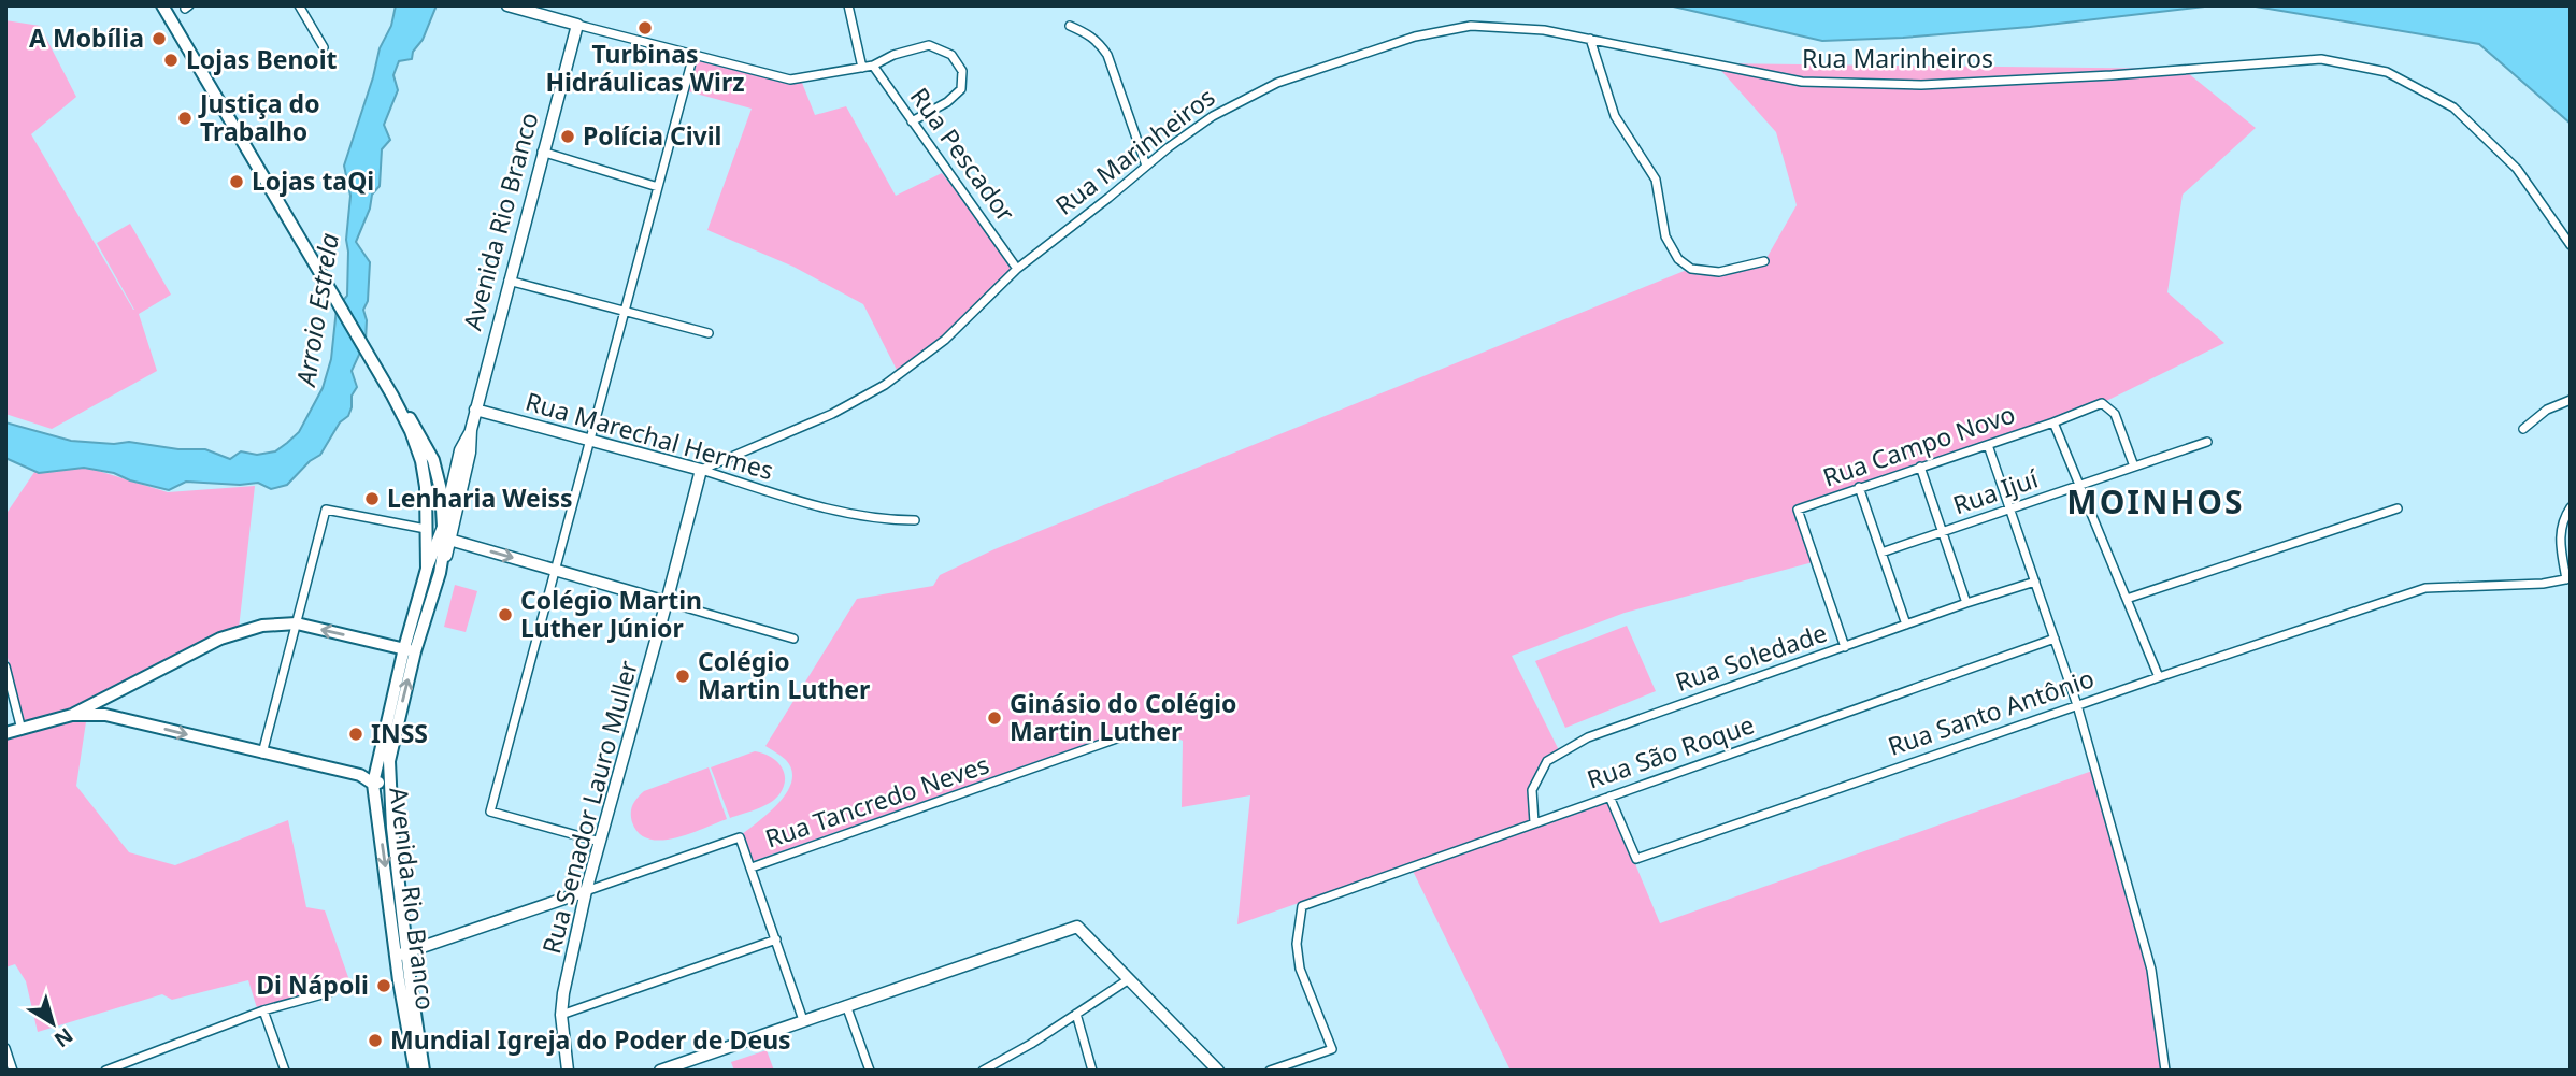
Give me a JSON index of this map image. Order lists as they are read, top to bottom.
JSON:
{
  "streets": {
    "main road": ["Avenida Rio Branco"],
    "street": [
      "Rua Marinheiros",
      "Rua Pescador",
      "Rua Marechal Hermes",
      "Rua Campo Novo",
      "Rua Ijuí",
      "Rua Soledade",
      "Rua Santo Antônio",
      "Rua São Roque",
      "Rua Tancredo Neves",
      "Rua Senador Lauro Muller"
    ]
  },
  "crossings": [
    ["Rua Marinheiros", "Rua Pescador"],
    ["Rua Marinheiros", "Rua Marechal Hermes"],
    ["Rua Marinheiros", "Rua Senador Lauro Muller"],
    ["Avenida Rio Branco", "Rua Marechal Hermes"],
    ["Rua Marechal Hermes", "Rua Senador Lauro Muller"],
    ["Rua Campo Novo", "Rua Ijuí"],
    ["Rua Campo Novo", "Rua Soledade"],
    ["Rua Soledade", "Rua São Roque"],
    ["Rua Santo Antônio", "Rua São Roque"]
  ],
  "districts": ["MOINHOS"],
  "water": ["Arroio Estrela"],
  "places": [
    "Turbinas Hidráulicas Wirz",
    "A Mobília",
    "Lojas Benoit",
    "Justiça do Trabalho",
    "Polícia Civil",
    "Lojas taQi",
    "Lenharia Weiss",
    "Colégio Martin Luther Júnior",
    "Colégio Martin Luther",
    "Ginásio do Colégio Martin Luther",
    "INSS",
    "Di Nápoli",
    "Mundial Igreja do Poder de Deus"
  ],
  "north": "bottom right"
}
